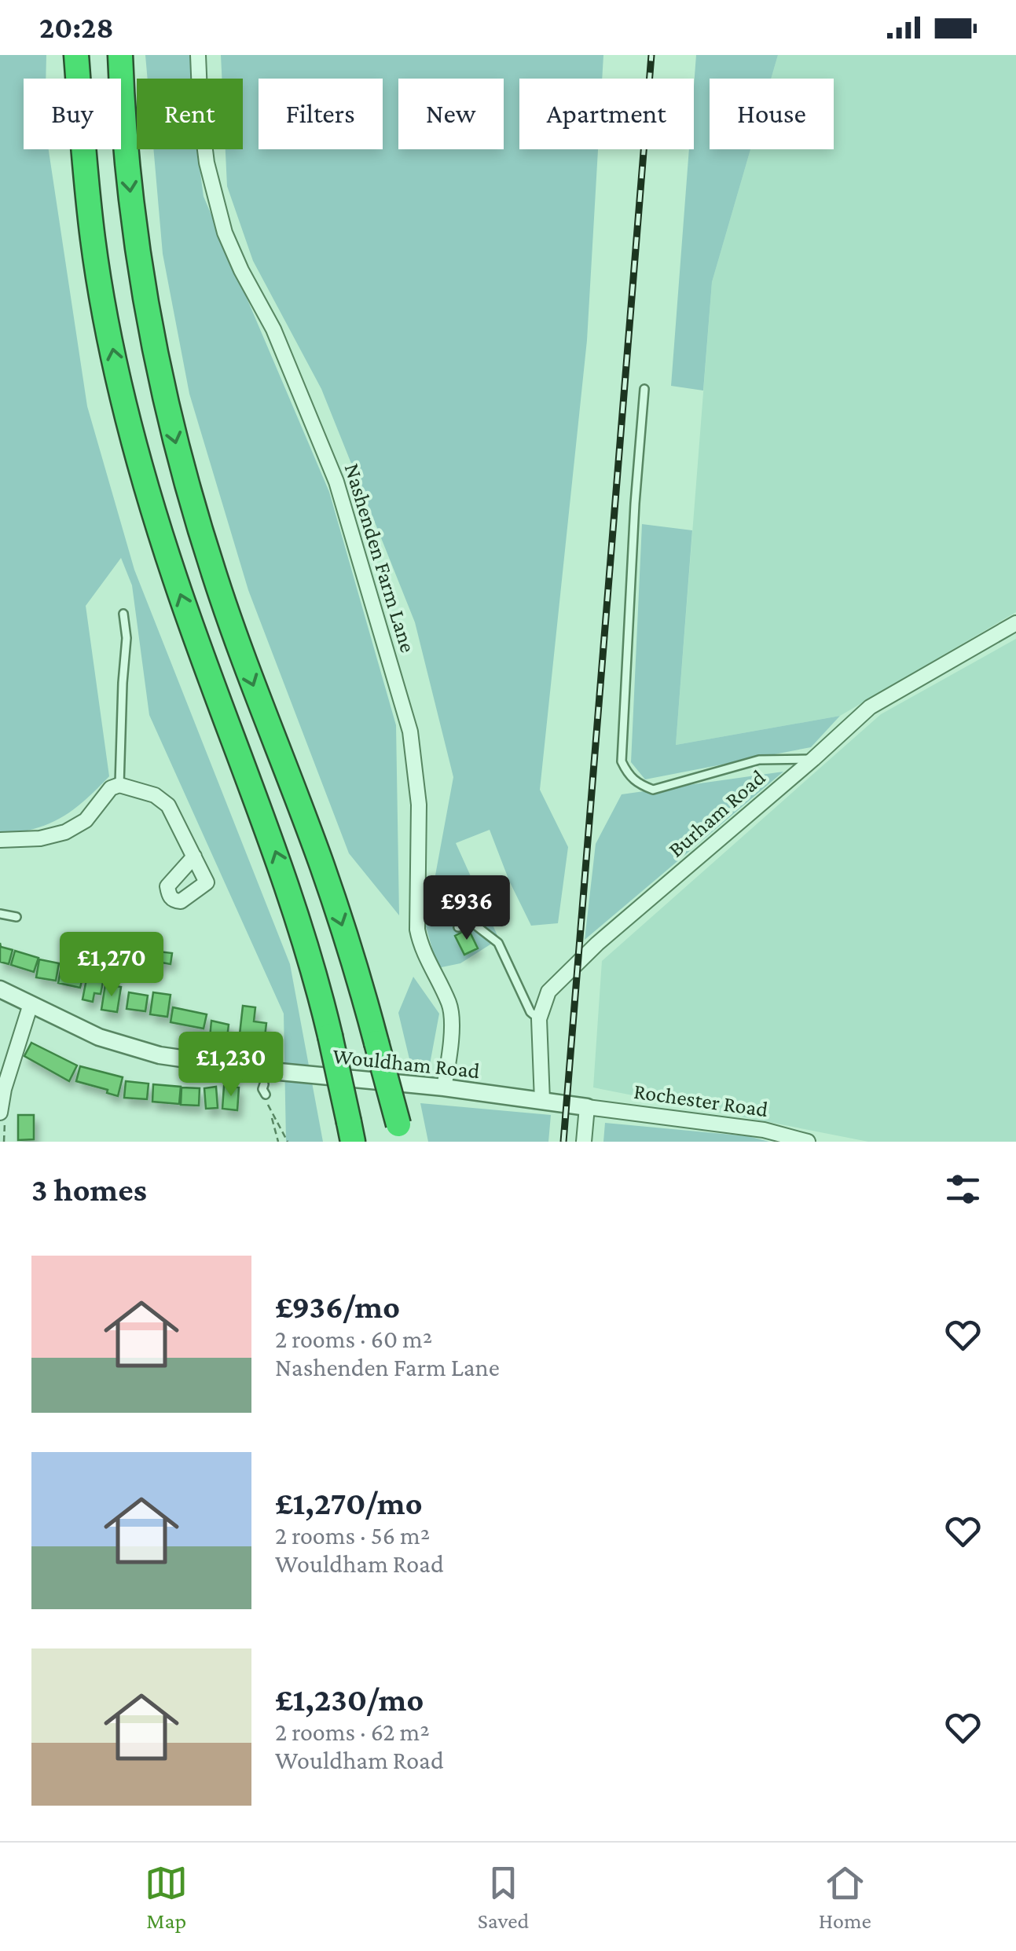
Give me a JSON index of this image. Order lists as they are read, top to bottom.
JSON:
{
  "streets": {
    "street": [
      "Nashenden Farm Lane",
      "Burham Road",
      "Wouldham Road",
      "Rochester Road"
    ]
  },
  "crossings": [
    ["Nashenden Farm Lane", "Wouldham Road"],
    ["Burham Road", "Wouldham Road"],
    ["Wouldham Road", "Rochester Road"]
  ],
  "page": {
    "status": "20:28",
    "chip": [
      "Buy",
      "Rent",
      "Filters",
      "New",
      "Apartment",
      "House"
    ],
    "price": ["£936", "£1,270", "£1,230"],
    "heading": "3 homes",
    "list": [
      {
        "name": "£936/mo",
        "note": "2 rooms · 60 m² · Nashenden Farm Lane"
      },
      {
        "name": "£1,270/mo",
        "note": "2 rooms · 56 m² · Wouldham Road"
      },
      {
        "name": "£1,230/mo",
        "note": "2 rooms · 62 m² · Wouldham Road"
      }
    ],
    "tabs": ["Map", "Saved", "Home"]
  }
}
